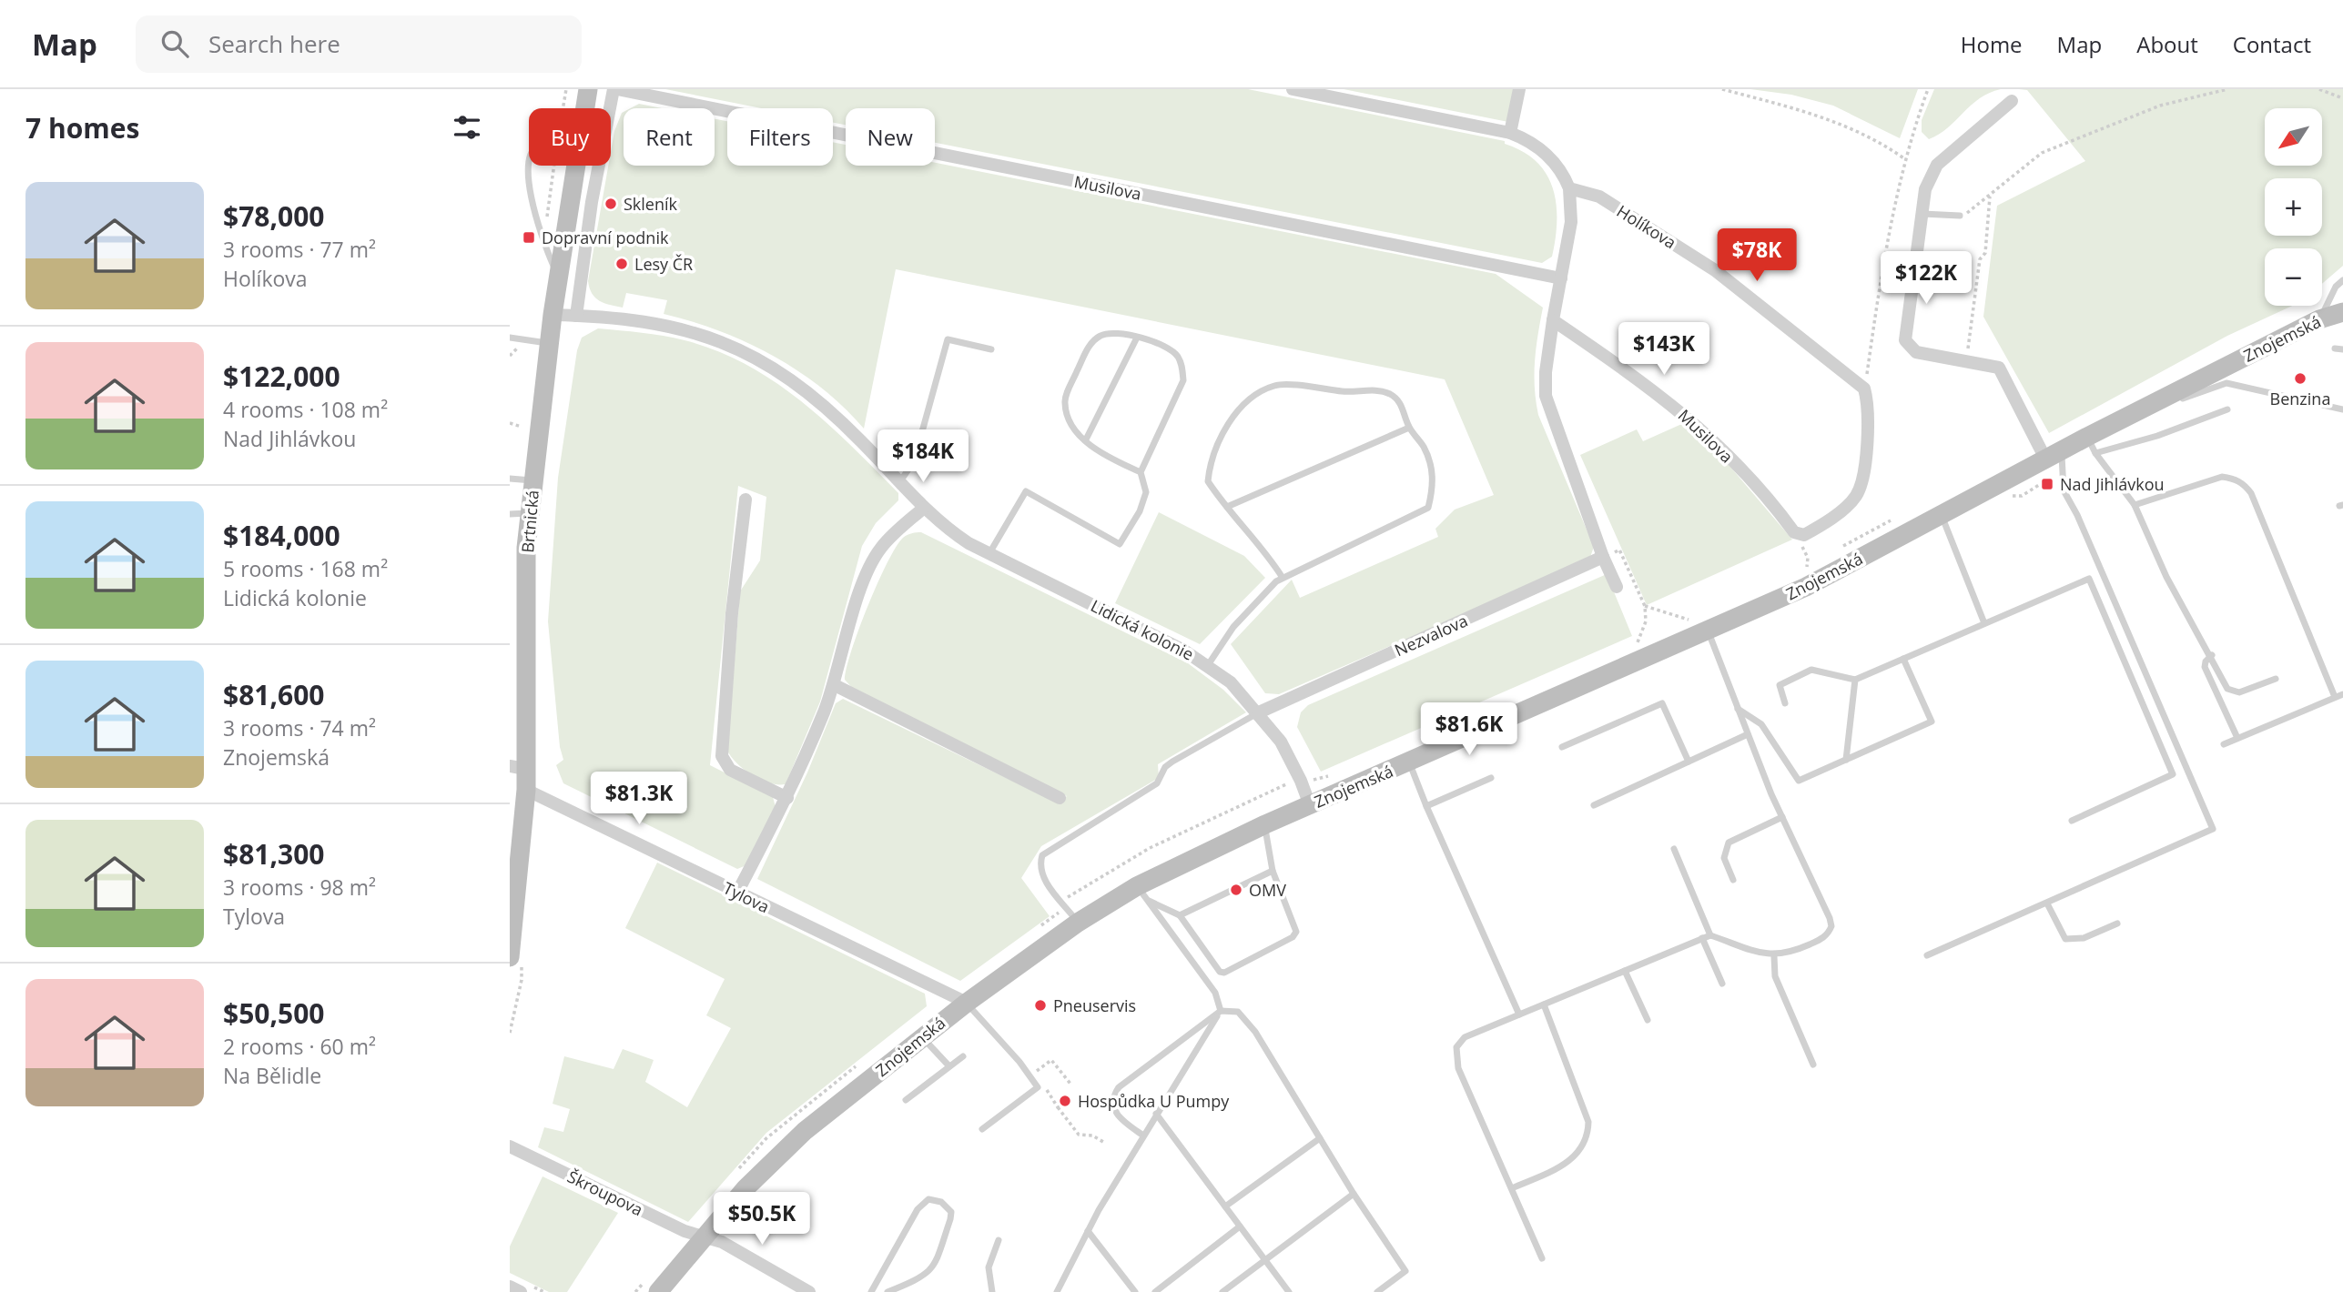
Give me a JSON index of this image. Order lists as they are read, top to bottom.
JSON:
{
  "streets": {
    "main road": ["Znojemská", "Brtnická"],
    "street": [
      "Musilova",
      "Holíkova",
      "Lidická kolonie",
      "Nezvalova",
      "Tylova",
      "Škroupova"
    ]
  },
  "crossings": [
    ["Musilova", "Holíkova"],
    ["Znojemská", "Lidická kolonie"],
    ["Znojemská", "Tylova"],
    ["Znojemská", "Škroupova"],
    ["Brtnická", "Lidická kolonie"],
    ["Brtnická", "Tylova"],
    ["Lidická kolonie", "Nezvalova"]
  ],
  "places": {
    "other": [
      "Skleník",
      "Lesy ČR",
      "Benzina",
      "OMV",
      "Pneuservis",
      "Hospůdka U Pumpy"
    ],
    "transit": ["Dopravní podnik", "Nad Jihlávkou"]
  },
  "north": "bottom left",
  "page": {
    "header": "Map",
    "search": "Search here",
    "nav": [
      "Home",
      "Map",
      "About",
      "Contact"
    ],
    "heading": "7 homes",
    "map_buttons": ["+", "−"],
    "chip": [
      "Buy",
      "Rent",
      "Filters",
      "New"
    ],
    "list": [
      {
        "name": "$78,000",
        "note": "3 rooms · 77 m² · Holíkova"
      },
      {
        "name": "$122,000",
        "note": "4 rooms · 108 m² · Nad Jihlávkou"
      },
      {
        "name": "$184,000",
        "note": "5 rooms · 168 m² · Lidická kolonie"
      },
      {
        "name": "$81,600",
        "note": "3 rooms · 74 m² · Znojemská"
      },
      {
        "name": "$81,300",
        "note": "3 rooms · 98 m² · Tylova"
      },
      {
        "name": "$50,500",
        "note": "2 rooms · 60 m² · Na Bělidle"
      }
    ],
    "price": [
      "$78K",
      "$122K",
      "$143K",
      "$184K",
      "$81.6K",
      "$81.3K",
      "$50.5K"
    ]
  }
}
